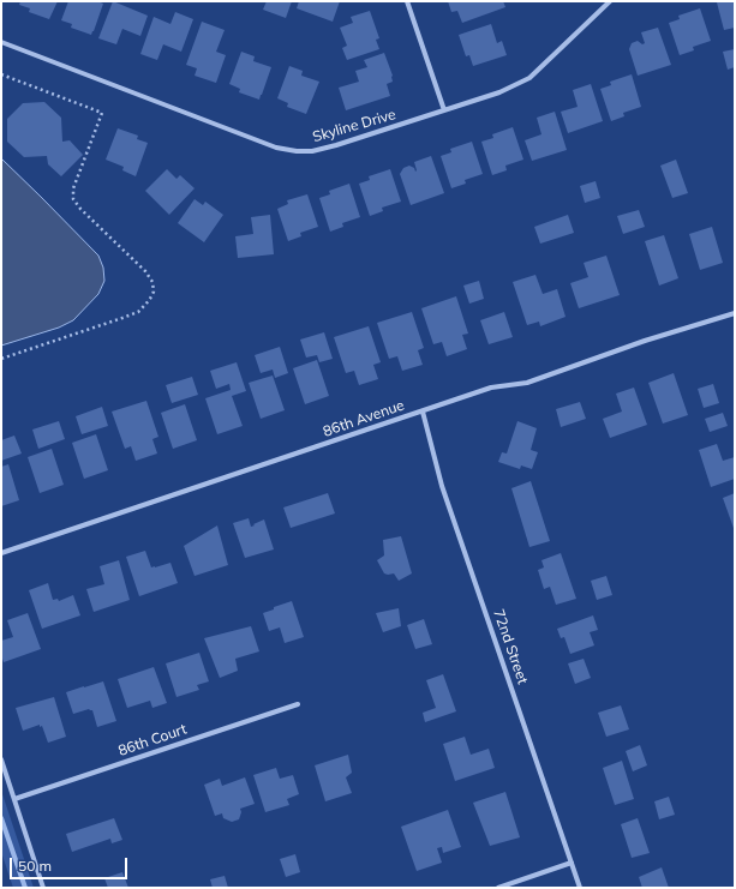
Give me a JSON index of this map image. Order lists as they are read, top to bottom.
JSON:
{
  "streets": {
    "street": [
      "Skyline Drive",
      "86th Avenue",
      "72nd Street",
      "86th Court"
    ]
  },
  "crossings": [
    ["86th Avenue", "72nd Street"]
  ],
  "scale_bar": "50 m"
}
